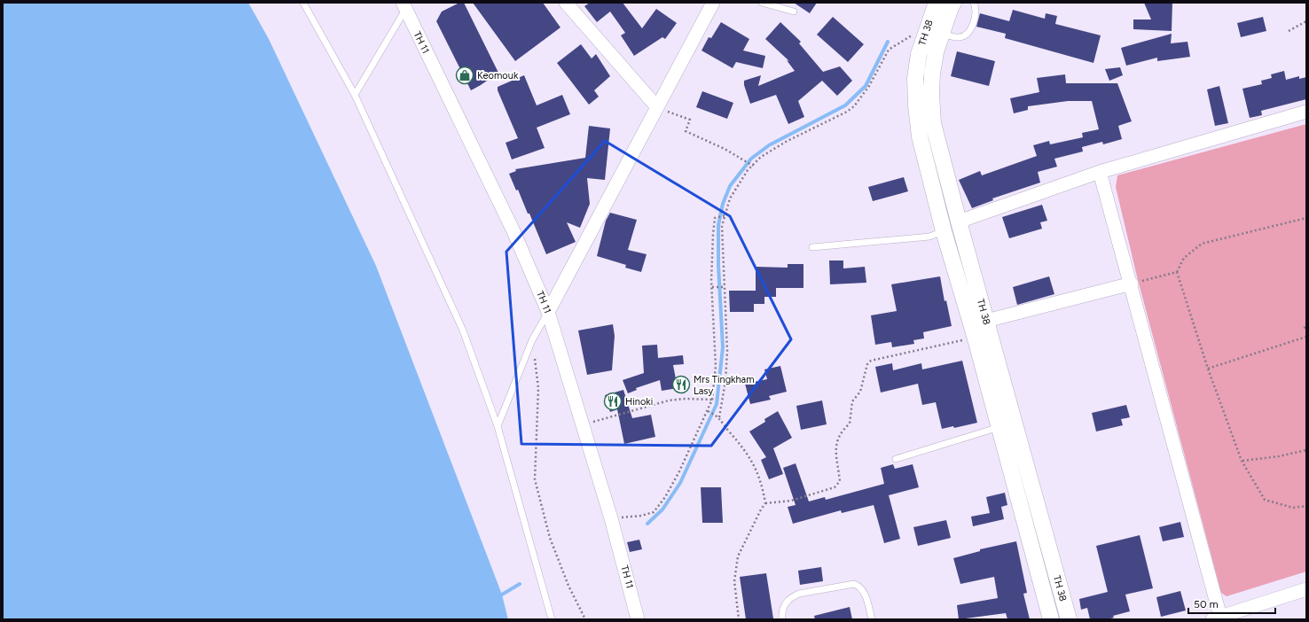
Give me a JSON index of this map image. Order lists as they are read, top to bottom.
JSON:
{
  "streets": {
    "street": ["TH 38", "TH 11"]
  },
  "places": {
    "shop": ["Keomouk"],
    "restaurant": ["Mrs Tingkham Lasy", "Hinoki"]
  },
  "scale_bar": "50 m"
}
